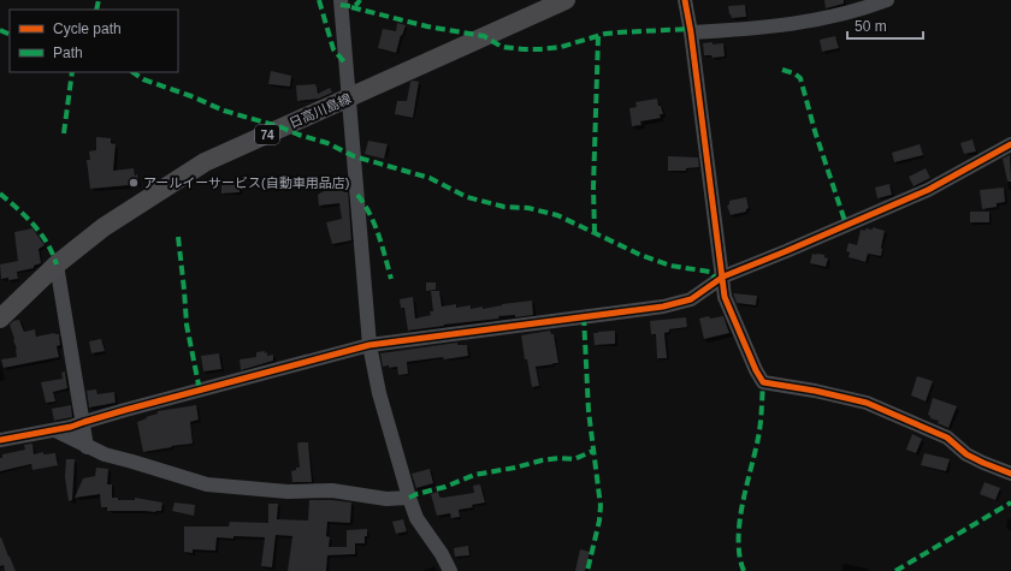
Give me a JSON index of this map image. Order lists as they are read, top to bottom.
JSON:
{
  "streets": {
    "main road": ["日高川島線", "74"]
  },
  "places": ["アールイーサービス(自動車用品店)"],
  "legend": ["Cycle path", "Path"],
  "scale_bar": "50 m"
}
